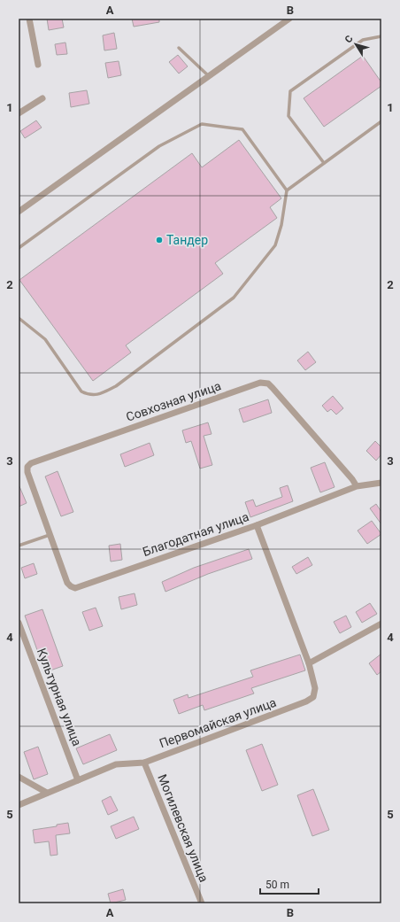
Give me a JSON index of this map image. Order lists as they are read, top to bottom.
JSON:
{
  "streets": {
    "street": [
      "Совхозная улица",
      "Благодатная улица",
      "Культурная улица",
      "Первомайская улица",
      "Могилевская улица"
    ]
  },
  "crossings": [
    ["Совхозная улица", "Благодатная улица"],
    ["Благодатная улица", "Первомайская улица"],
    ["Культурная улица", "Первомайская улица"],
    ["Первомайская улица", "Могилевская улица"]
  ],
  "places": ["Тандер"],
  "scale_bar": "50 m",
  "north": "top left",
  "grid": {
    "columns": ["A", "B"],
    "rows": [
      "1",
      "2",
      "3",
      "4",
      "5"
    ]
  }
}
